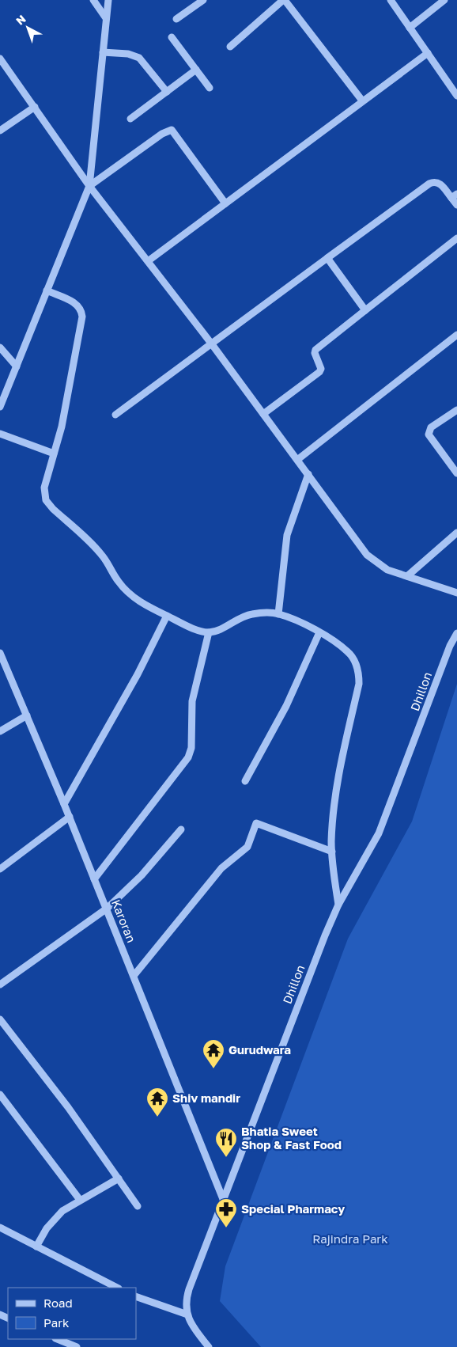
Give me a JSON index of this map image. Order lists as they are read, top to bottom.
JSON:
{
  "streets": {
    "street": ["Dhillon", "Karoran"]
  },
  "crossings": [
    ["Dhillon", "Karoran"]
  ],
  "parks": ["Rajindra Park"],
  "places": {
    "temple": ["Gurudwara", "Shiv mandir"],
    "restaurant": ["Bhatia Sweet Shop & Fast Food"],
    "pharmacy": ["Special Pharmacy"]
  },
  "legend": ["Road", "Park"],
  "north": "top left"
}
